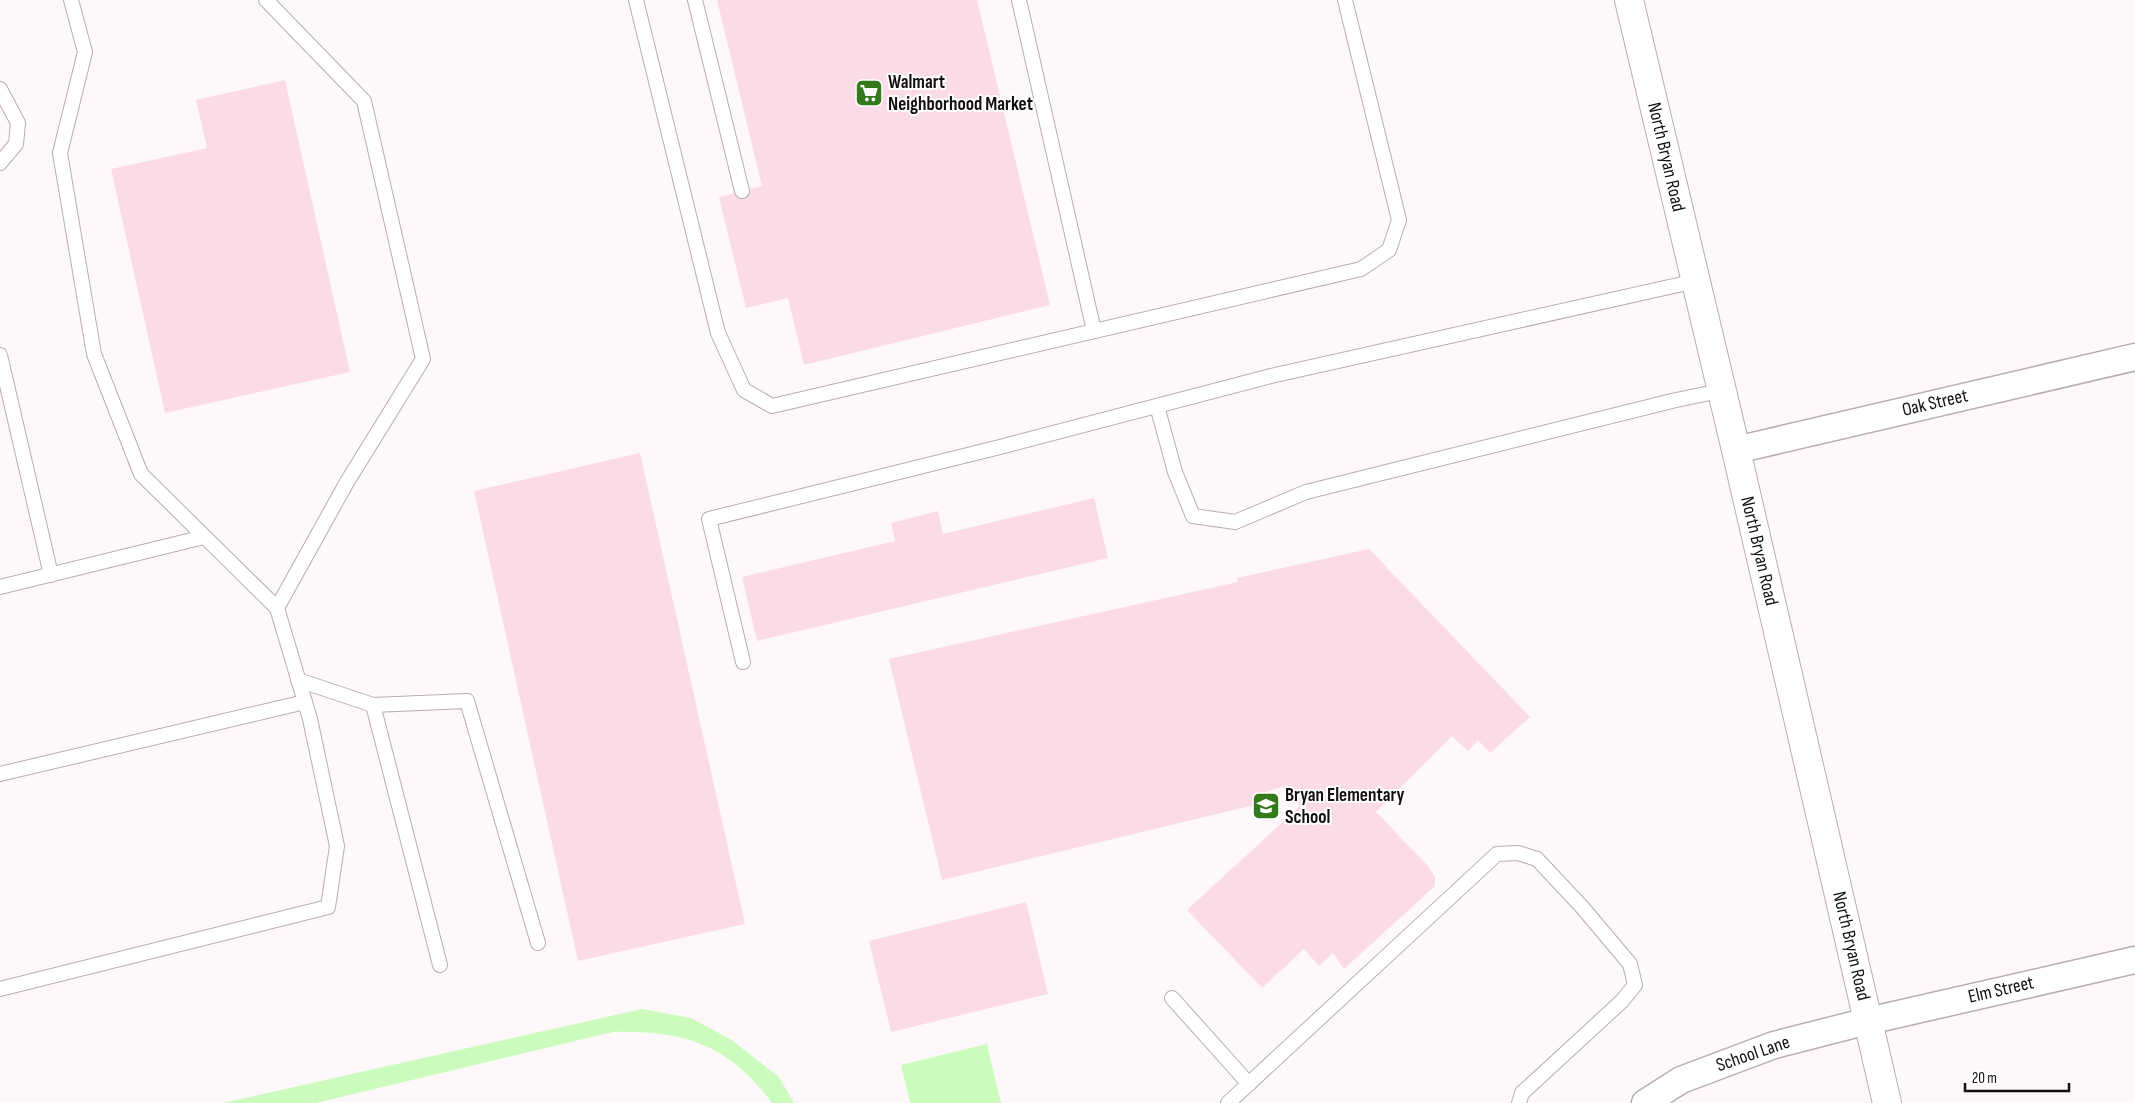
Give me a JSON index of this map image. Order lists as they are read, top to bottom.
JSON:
{
  "streets": {
    "street": [
      "North Bryan Road",
      "Oak Street",
      "Elm Street",
      "School Lane"
    ]
  },
  "crossings": [
    ["North Bryan Road", "Oak Street"],
    ["North Bryan Road", "Elm Street"],
    ["North Bryan Road", "School Lane"],
    ["Elm Street", "School Lane"]
  ],
  "places": {
    "supermarket": ["Walmart Neighborhood Market"],
    "school or university": ["Bryan Elementary School"]
  },
  "scale_bar": "20 m"
}
